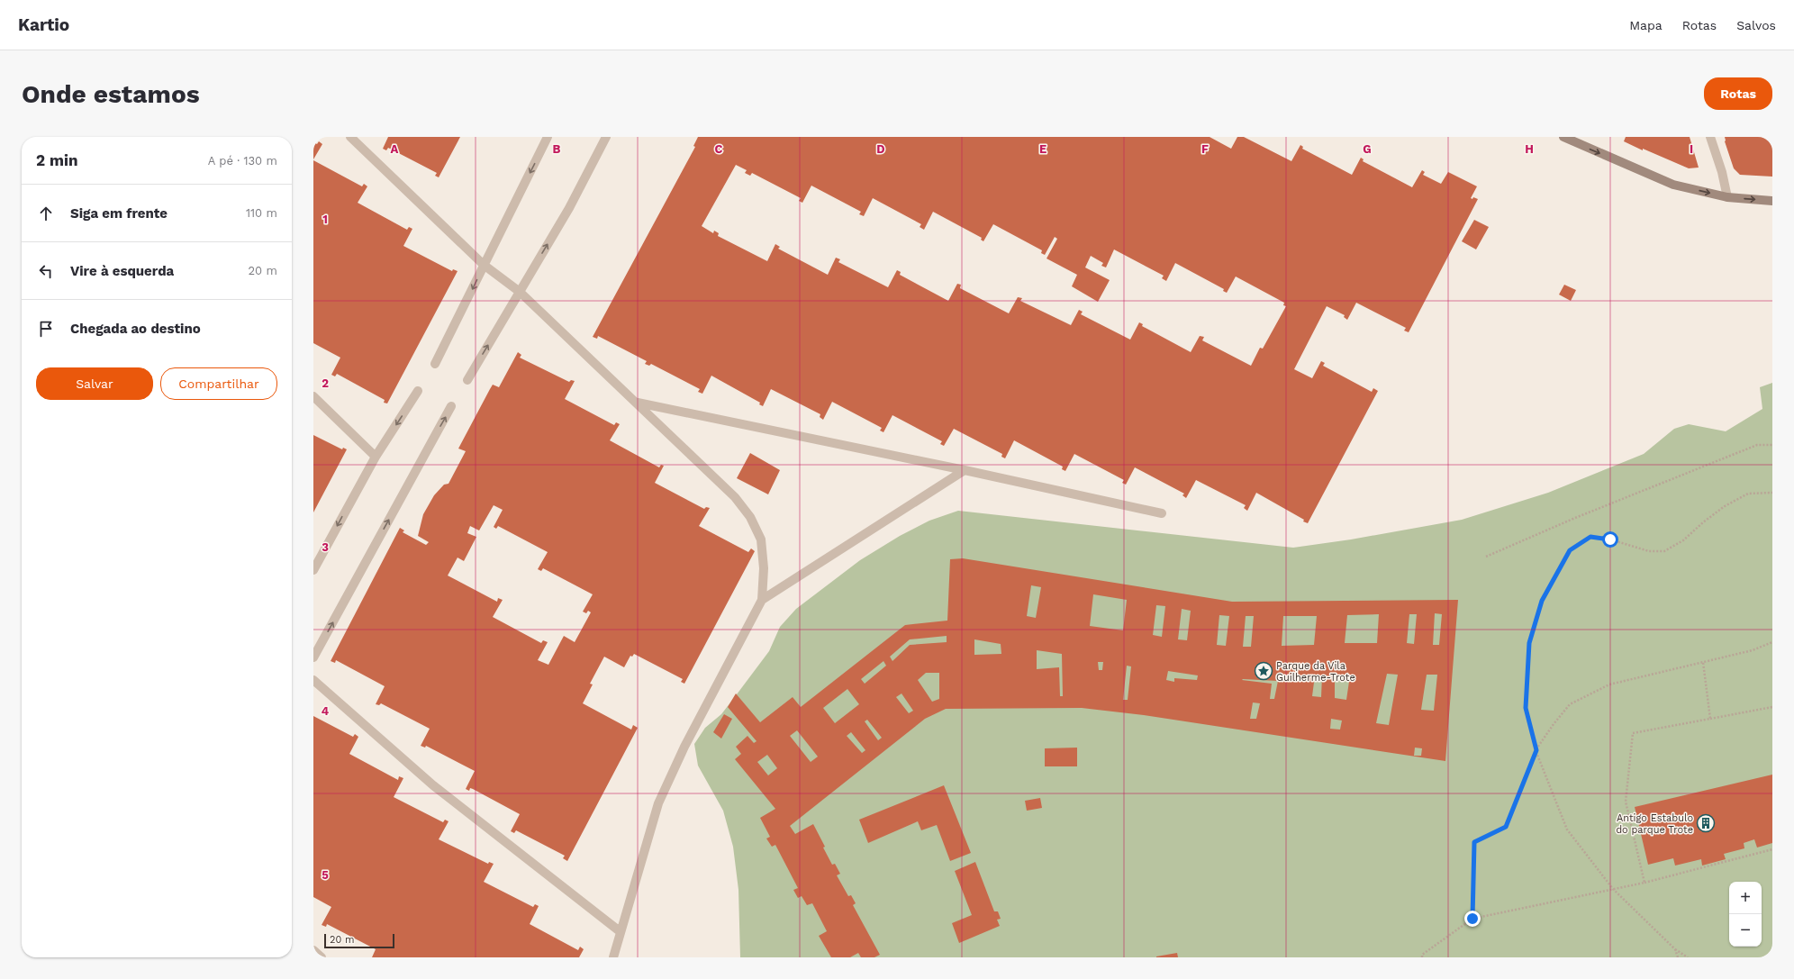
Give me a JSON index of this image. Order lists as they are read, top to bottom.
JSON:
{
  "places": {
    "place": ["Parque da Vila Guilherme-Trote"],
    "building": ["Antigo Estabulo do parque Trote"]
  },
  "scale_bar": "20 m",
  "page": {
    "header": "Kartio",
    "nav": ["Mapa", "Rotas", "Salvos"],
    "buttons": [
      "Rotas",
      ["Salvar", "Compartilhar"]
    ],
    "title": "Onde estamos",
    "heading": ["2 min", "A pé · 130 m"],
    "list": [
      ["Siga em frente", "110 m"],
      ["Vire à esquerda", "20 m"],
      "Chegada ao destino"
    ],
    "map_buttons": ["+", "−"],
    "scale": "20 m"
  },
  "grid": {
    "columns": [
      "A",
      "B",
      "C",
      "D",
      "E",
      "F",
      "G",
      "H",
      "I"
    ],
    "rows": [
      "1",
      "2",
      "3",
      "4",
      "5"
    ]
  }
}
